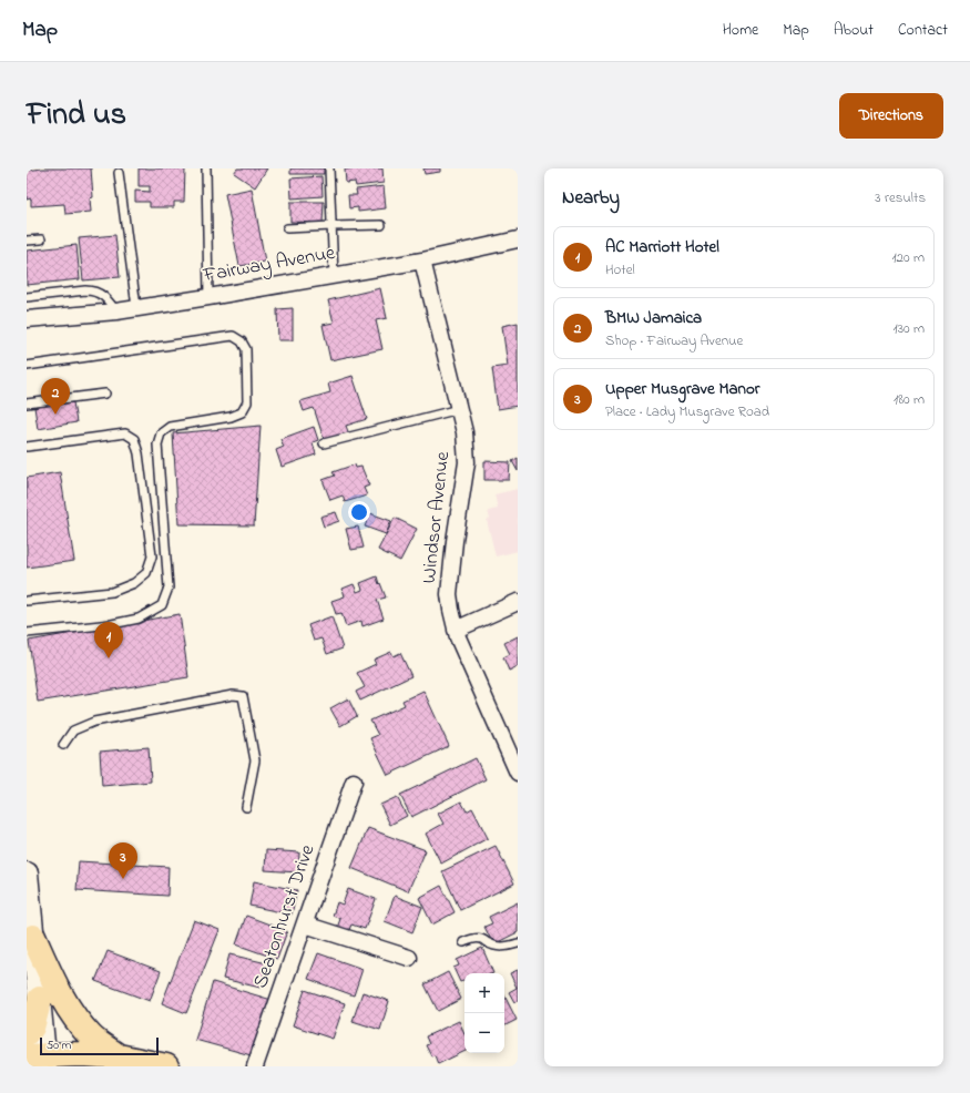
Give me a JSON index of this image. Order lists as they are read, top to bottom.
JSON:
{
  "streets": {
    "street": ["Fairway Avenue", "Windsor Avenue", "Seatonhurst Drive"]
  },
  "crossings": [
    ["Fairway Avenue", "Windsor Avenue"]
  ],
  "scale_bar": "50 m",
  "page": {
    "header": "Map",
    "nav": [
      "Home",
      "Map",
      "About",
      "Contact"
    ],
    "title": "Find us",
    "buttons": "Directions",
    "heading": ["Nearby", "3 results"],
    "list": [
      {
        "mark": "1",
        "name": "AC Marriott Hotel",
        "note": "Hotel",
        "value": "120 m"
      },
      {
        "mark": "2",
        "name": "BMW Jamaica",
        "note": "Shop · Fairway Avenue",
        "value": "130 m"
      },
      {
        "mark": "3",
        "name": "Upper Musgrave Manor",
        "note": "Place · Lady Musgrave Road",
        "value": "180 m"
      }
    ],
    "pins": ["2", "1", "3"],
    "map_buttons": ["+", "−"],
    "scale": "50 m"
  }
}
